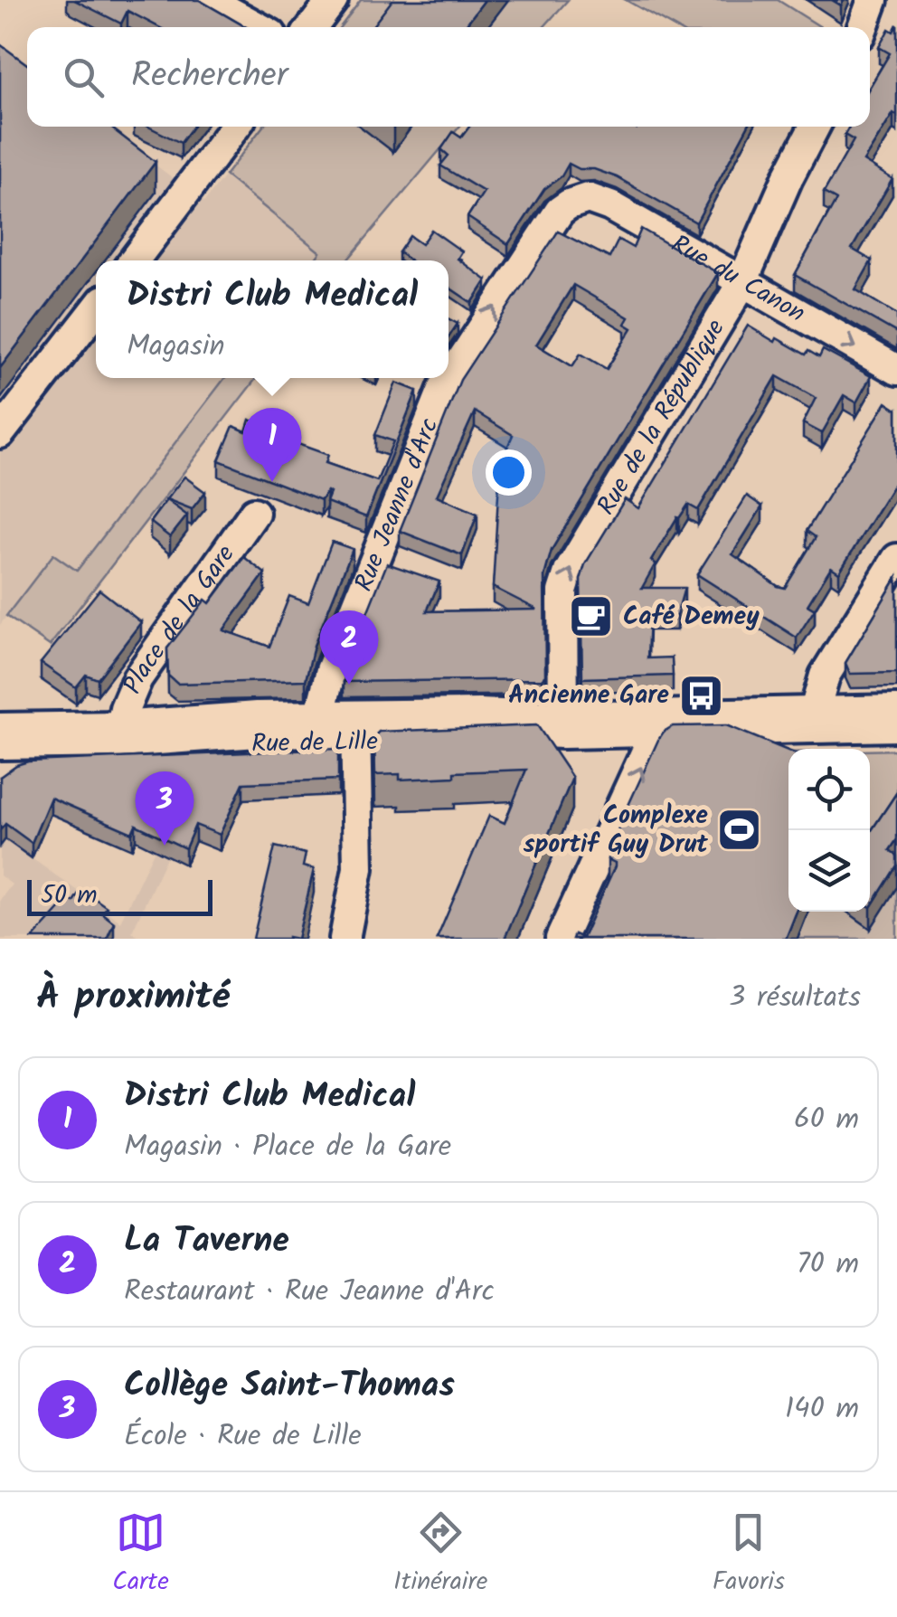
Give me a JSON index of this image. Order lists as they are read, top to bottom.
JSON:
{
  "streets": {
    "main road": ["Rue de Lille"],
    "street": [
      "Rue du Canon",
      "Rue de la République",
      "Rue Jeanne d'Arc",
      "Place de la Gare"
    ]
  },
  "crossings": [
    ["Rue du Canon", "Rue de la République"],
    ["Rue du Canon", "Rue Jeanne d'Arc"],
    ["Rue de la République", "Rue de Lille"],
    ["Rue Jeanne d'Arc", "Rue de Lille"],
    ["Place de la Gare", "Rue de Lille"]
  ],
  "one_way": ["Rue du Canon", "Rue de la République", "Rue Jeanne d'Arc"],
  "places": {
    "cafe": ["Café Demey"],
    "bus stop": ["Ancienne Gare"],
    "sports": ["Complexe sportif Guy Drut"]
  },
  "scale_bar": "50 m",
  "page": {
    "search": "Rechercher",
    "popup": ["Distri Club Medical", "Magasin"],
    "pins": ["1", "2", "3"],
    "scale": "50 m",
    "heading": ["À proximité", "3 résultats"],
    "list": [
      {
        "mark": "1",
        "name": "Distri Club Medical",
        "note": "Magasin · Place de la Gare",
        "value": "60 m"
      },
      {
        "mark": "2",
        "name": "La Taverne",
        "note": "Restaurant · Rue Jeanne d'Arc",
        "value": "70 m"
      },
      {
        "mark": "3",
        "name": "Collège Saint-Thomas",
        "note": "École · Rue de Lille",
        "value": "140 m"
      }
    ],
    "nav": ["Carte", "Itinéraire", "Favoris"]
  }
}
